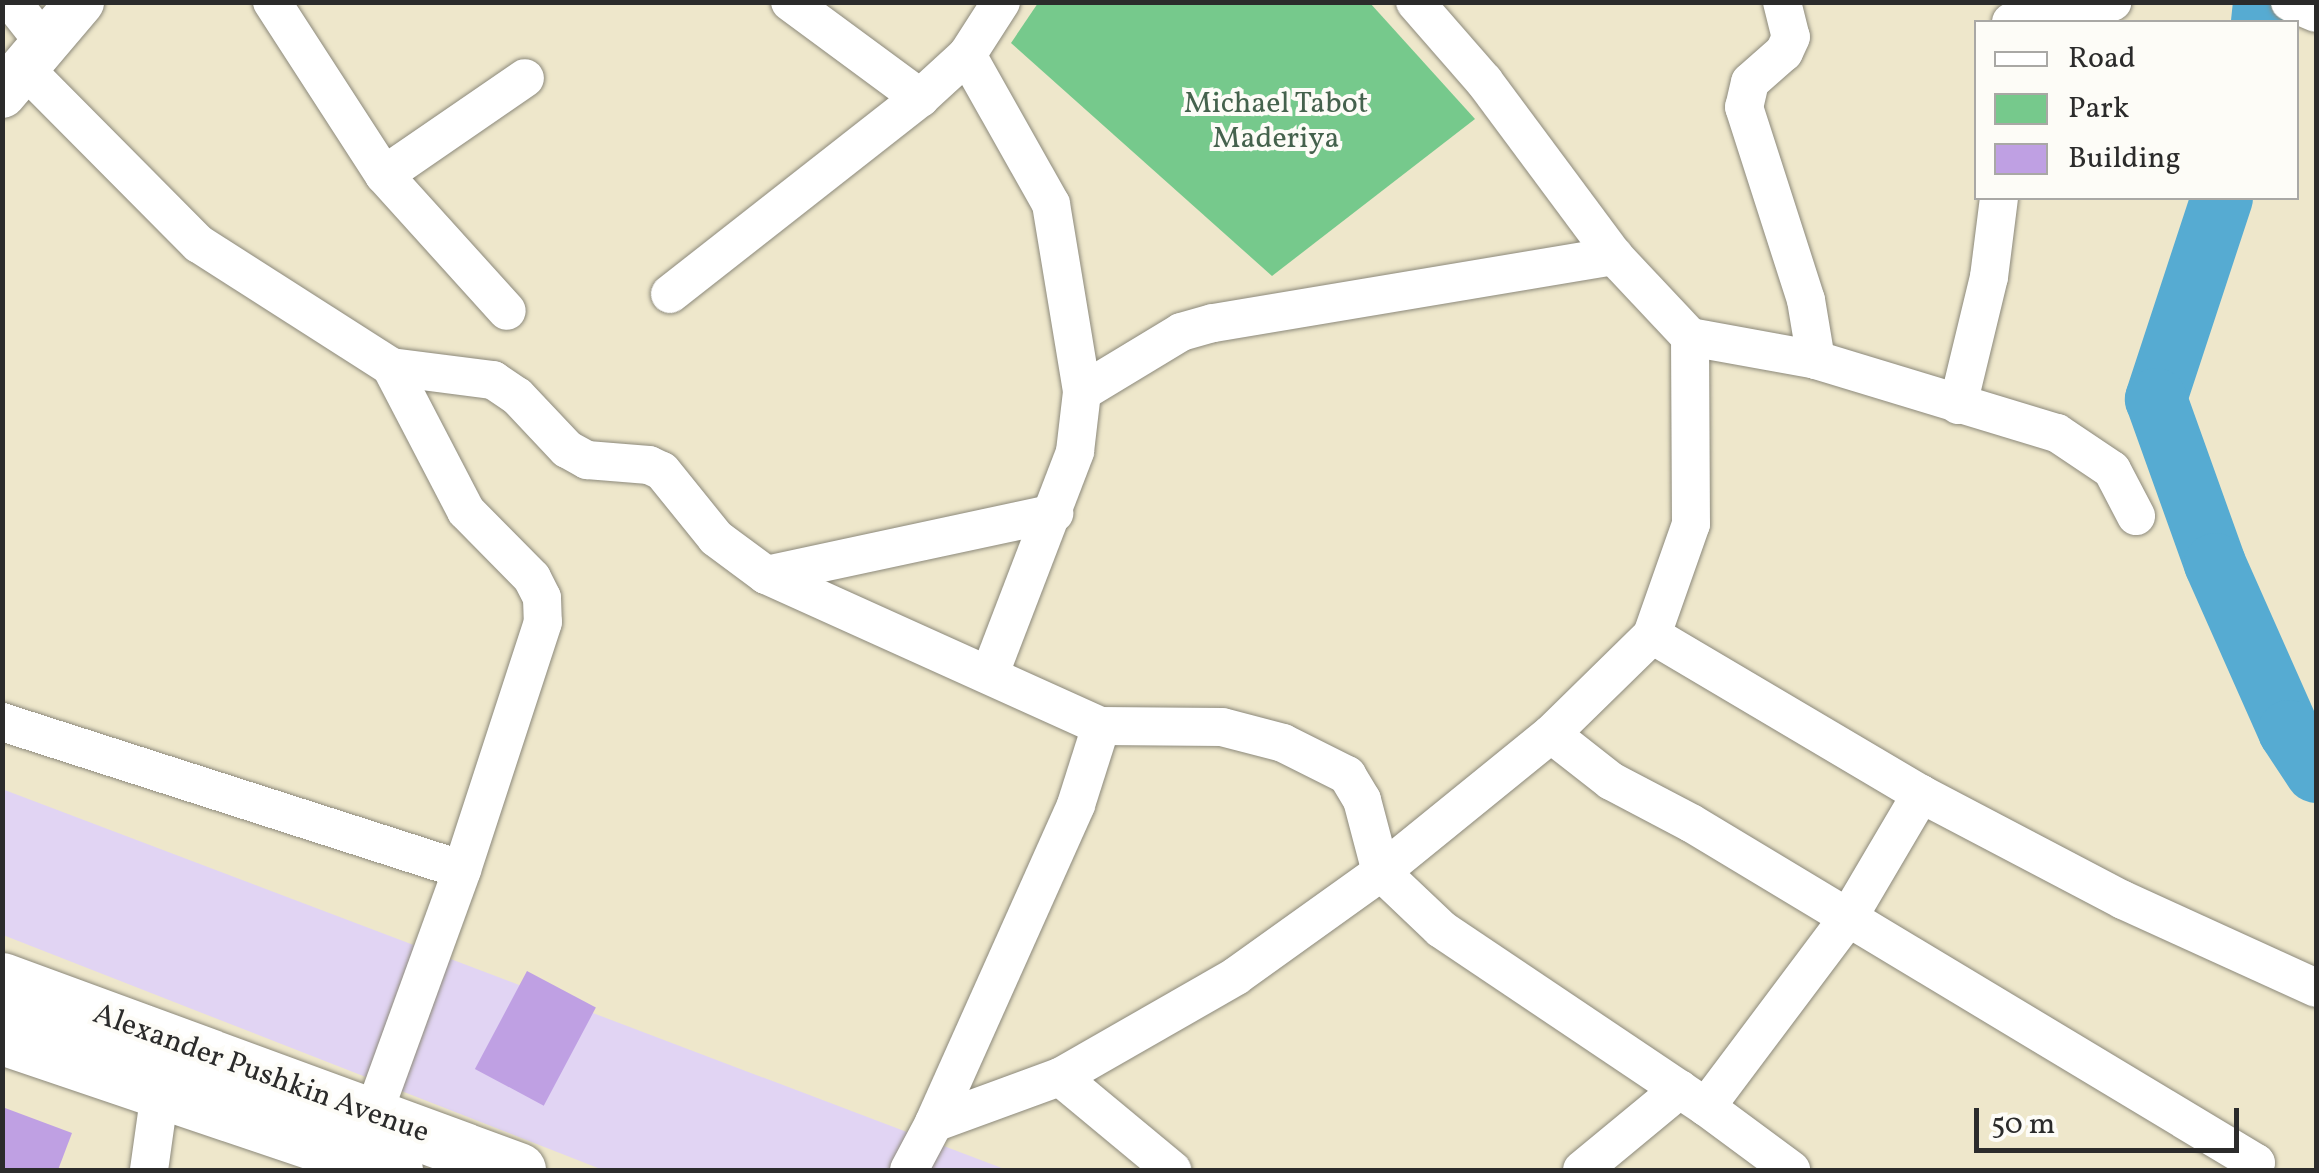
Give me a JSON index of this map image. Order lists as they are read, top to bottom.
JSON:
{
  "streets": {
    "main road": ["Alexander Pushkin Avenue"]
  },
  "parks": ["Michael Tabot Maderiya"],
  "legend": ["Road", "Park", "Building"],
  "scale_bar": "50 m"
}
